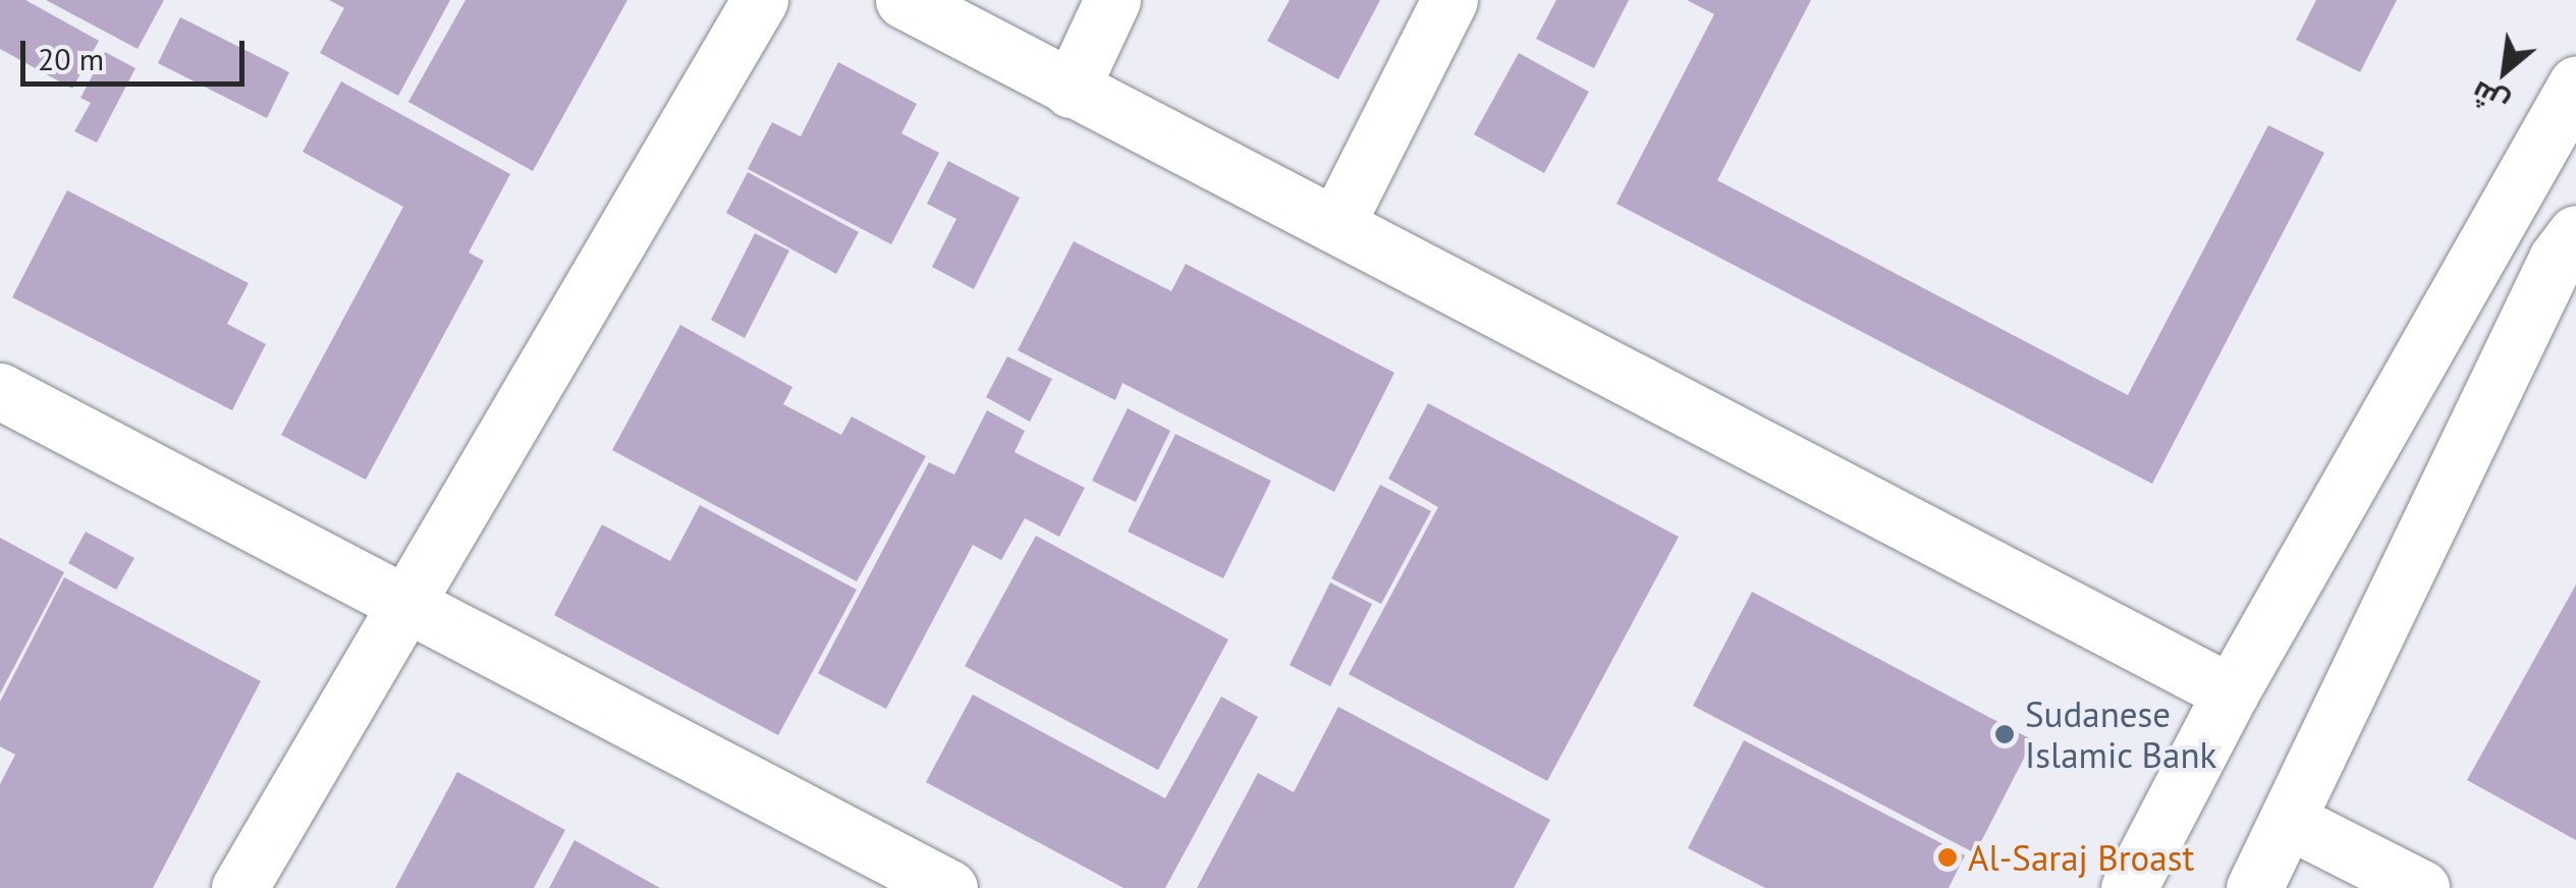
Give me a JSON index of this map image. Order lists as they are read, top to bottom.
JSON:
{
  "places": ["Sudanese Islamic Bank", "Al-Saraj Broast"],
  "scale_bar": "20 m",
  "north": "bottom left"
}
